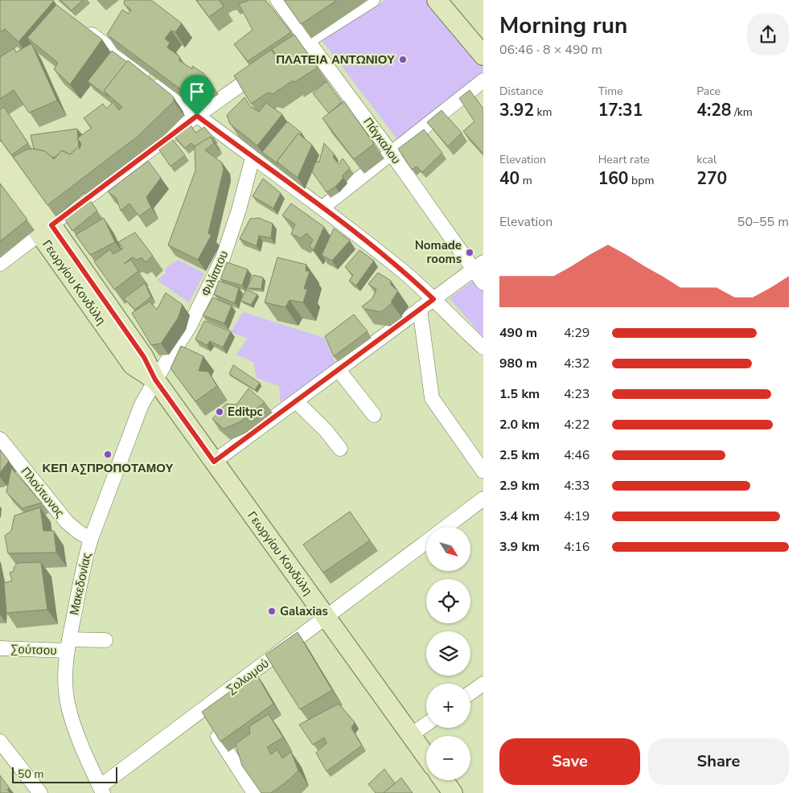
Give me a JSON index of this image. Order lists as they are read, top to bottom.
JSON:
{
  "streets": {
    "main road": ["Γεωργίου Κονδύλη"],
    "street": [
      "Πάγκαλου",
      "Φιλίππου",
      "Πλούτωνος",
      "Μακεδονίας",
      "Σούτσου",
      "Σολωμού"
    ]
  },
  "crossings": [
    ["Φιλίππου", "Γεωργίου Κονδύλη"],
    ["Φιλίππου", "Μακεδονίας"],
    ["Γεωργίου Κονδύλη", "Μακεδονίας"],
    ["Γεωργίου Κονδύλη", "Σολωμού"],
    ["Πλούτωνος", "Μακεδονίας"],
    ["Μακεδονίας", "Σούτσου"],
    ["Μακεδονίας", "Σολωμού"]
  ],
  "places": [
    "ΠΛΑΤΕΙΑ ΑΝΤΩΝΙΟΥ",
    "Nomade rooms",
    "Editpc",
    "ΚΕΠ ΑΣΠΡΟΠΟΤΑΜΟΥ",
    "Galaxias"
  ],
  "scale_bar": "50 m",
  "north": "bottom right",
  "page": {
    "heading": ["Morning run", "06:46 · 8 × 490 m"],
    "stats": [
      ["Distance", "3.92 km"],
      ["Time", "17:31"],
      ["Pace", "4:28 /km"],
      ["Elevation", "40 m"],
      ["Heart rate", "160 bpm"],
      ["kcal", "270"]
    ],
    "chart": ["Elevation", "50–55 m"],
    "list": [
      {
        "name": "490 m",
        "note": "4:29"
      },
      {
        "name": "980 m",
        "note": "4:32"
      },
      {
        "name": "1.5 km",
        "note": "4:23"
      },
      {
        "name": "2.0 km",
        "note": "4:22"
      },
      {
        "name": "2.5 km",
        "note": "4:46"
      },
      {
        "name": "2.9 km",
        "note": "4:33"
      },
      {
        "name": "3.4 km",
        "note": "4:19"
      },
      {
        "name": "3.9 km",
        "note": "4:16"
      }
    ],
    "map_buttons": ["+", "−"],
    "buttons": ["Save", "Share"],
    "scale": "50 m"
  }
}
